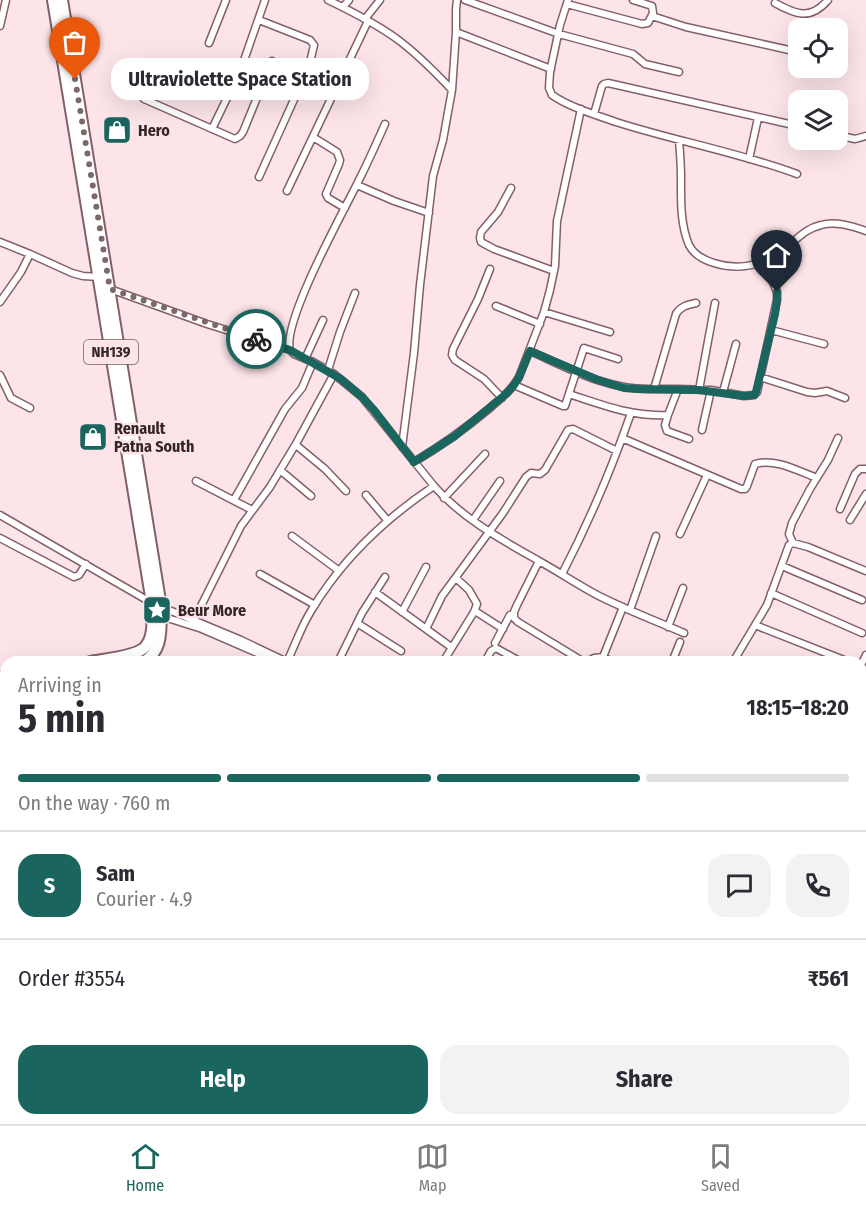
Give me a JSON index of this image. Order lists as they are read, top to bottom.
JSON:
{
  "streets": {
    "highway": ["NH139"]
  },
  "places": {
    "other": ["Ultraviolette Space Station"],
    "shop": ["Hero", "Renault Patna South"],
    "place": ["Beur More"]
  },
  "page": {
    "bubble": "Ultraviolette Space Station",
    "heading": ["5 min", "Arriving in", "18:15–18:20"],
    "panel": [
      "Sam",
      "Courier · 4.9",
      "Order #3554",
      "₹561"
    ],
    "bar": "On the way · 760 m",
    "round": "S",
    "buttons": ["Help", "Share"],
    "tabs": ["Home", "Map", "Saved"]
  }
}
